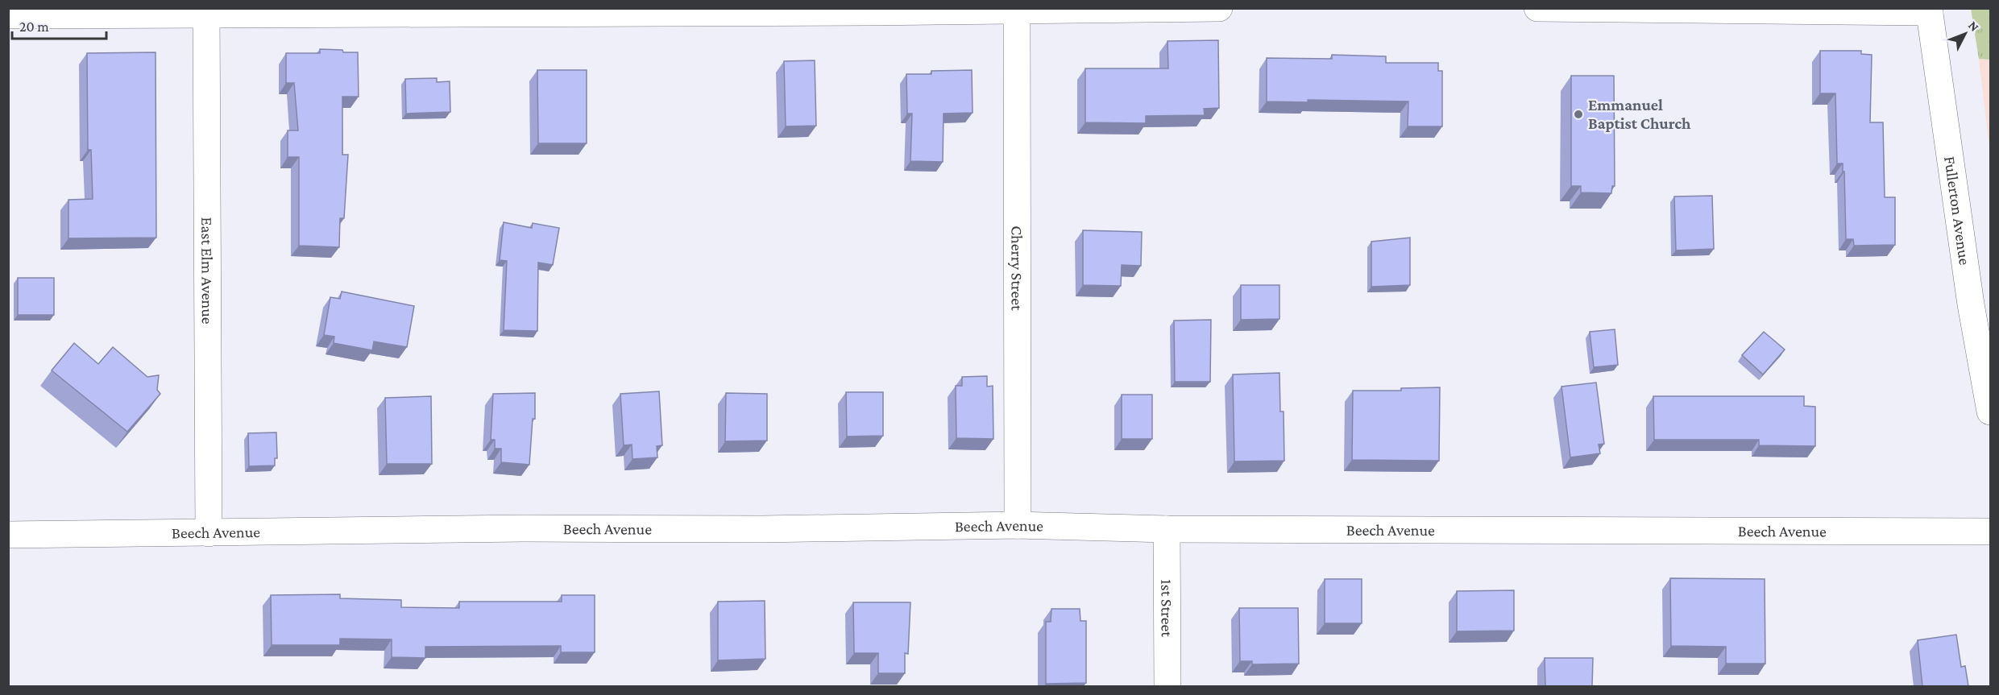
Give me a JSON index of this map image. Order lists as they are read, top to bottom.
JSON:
{
  "streets": {
    "street": [
      "Fullerton Avenue",
      "Cherry Street",
      "East Elm Avenue",
      "Beech Avenue",
      "1st Street"
    ]
  },
  "crossings": [
    ["Cherry Street", "Beech Avenue"],
    ["East Elm Avenue", "Beech Avenue"],
    ["Beech Avenue", "1st Street"]
  ],
  "places": ["Emmanuel Baptist Church"],
  "scale_bar": "20 m",
  "north": "top right"
}
